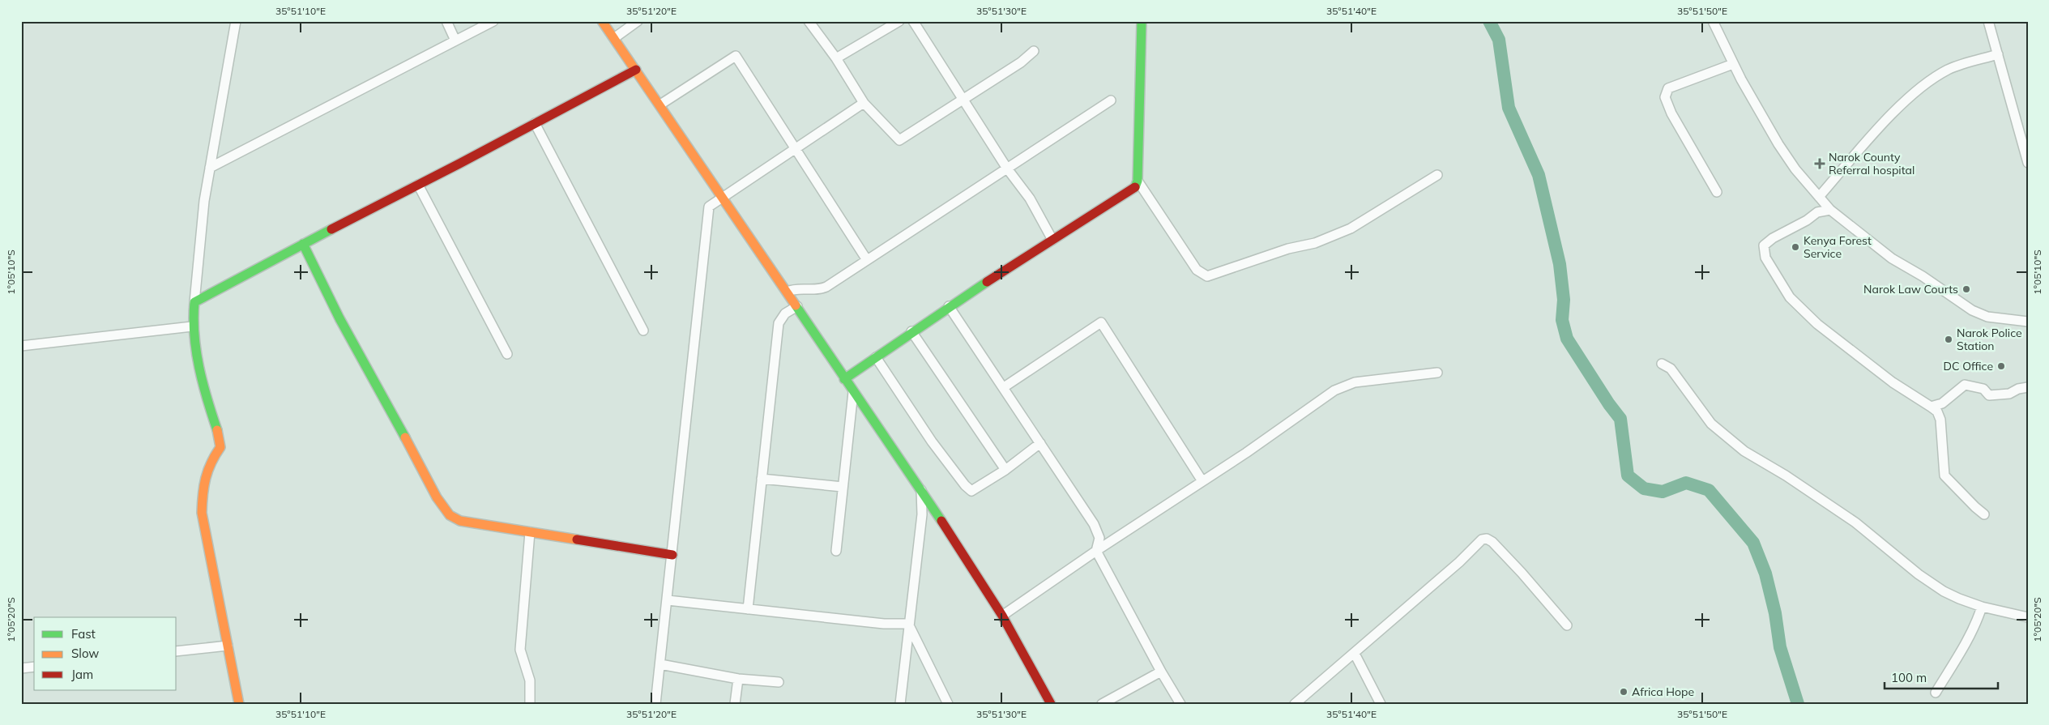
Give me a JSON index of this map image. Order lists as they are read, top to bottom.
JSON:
{
  "places": {
    "health": ["Narok County Referral hospital"],
    "other": [
      "Kenya Forest Service",
      "Narok Law Courts",
      "Narok Police Station",
      "DC Office",
      "Africa Hope"
    ]
  },
  "legend": ["Fast", "Slow", "Jam"],
  "scale_bar": "100 m",
  "coordinates": [
    "35°51'10\"E",
    "35°51'20\"E",
    "35°51'30\"E",
    "35°51'40\"E",
    "35°51'50\"E",
    "1°05'10\"S",
    "1°05'20\"S"
  ]
}
